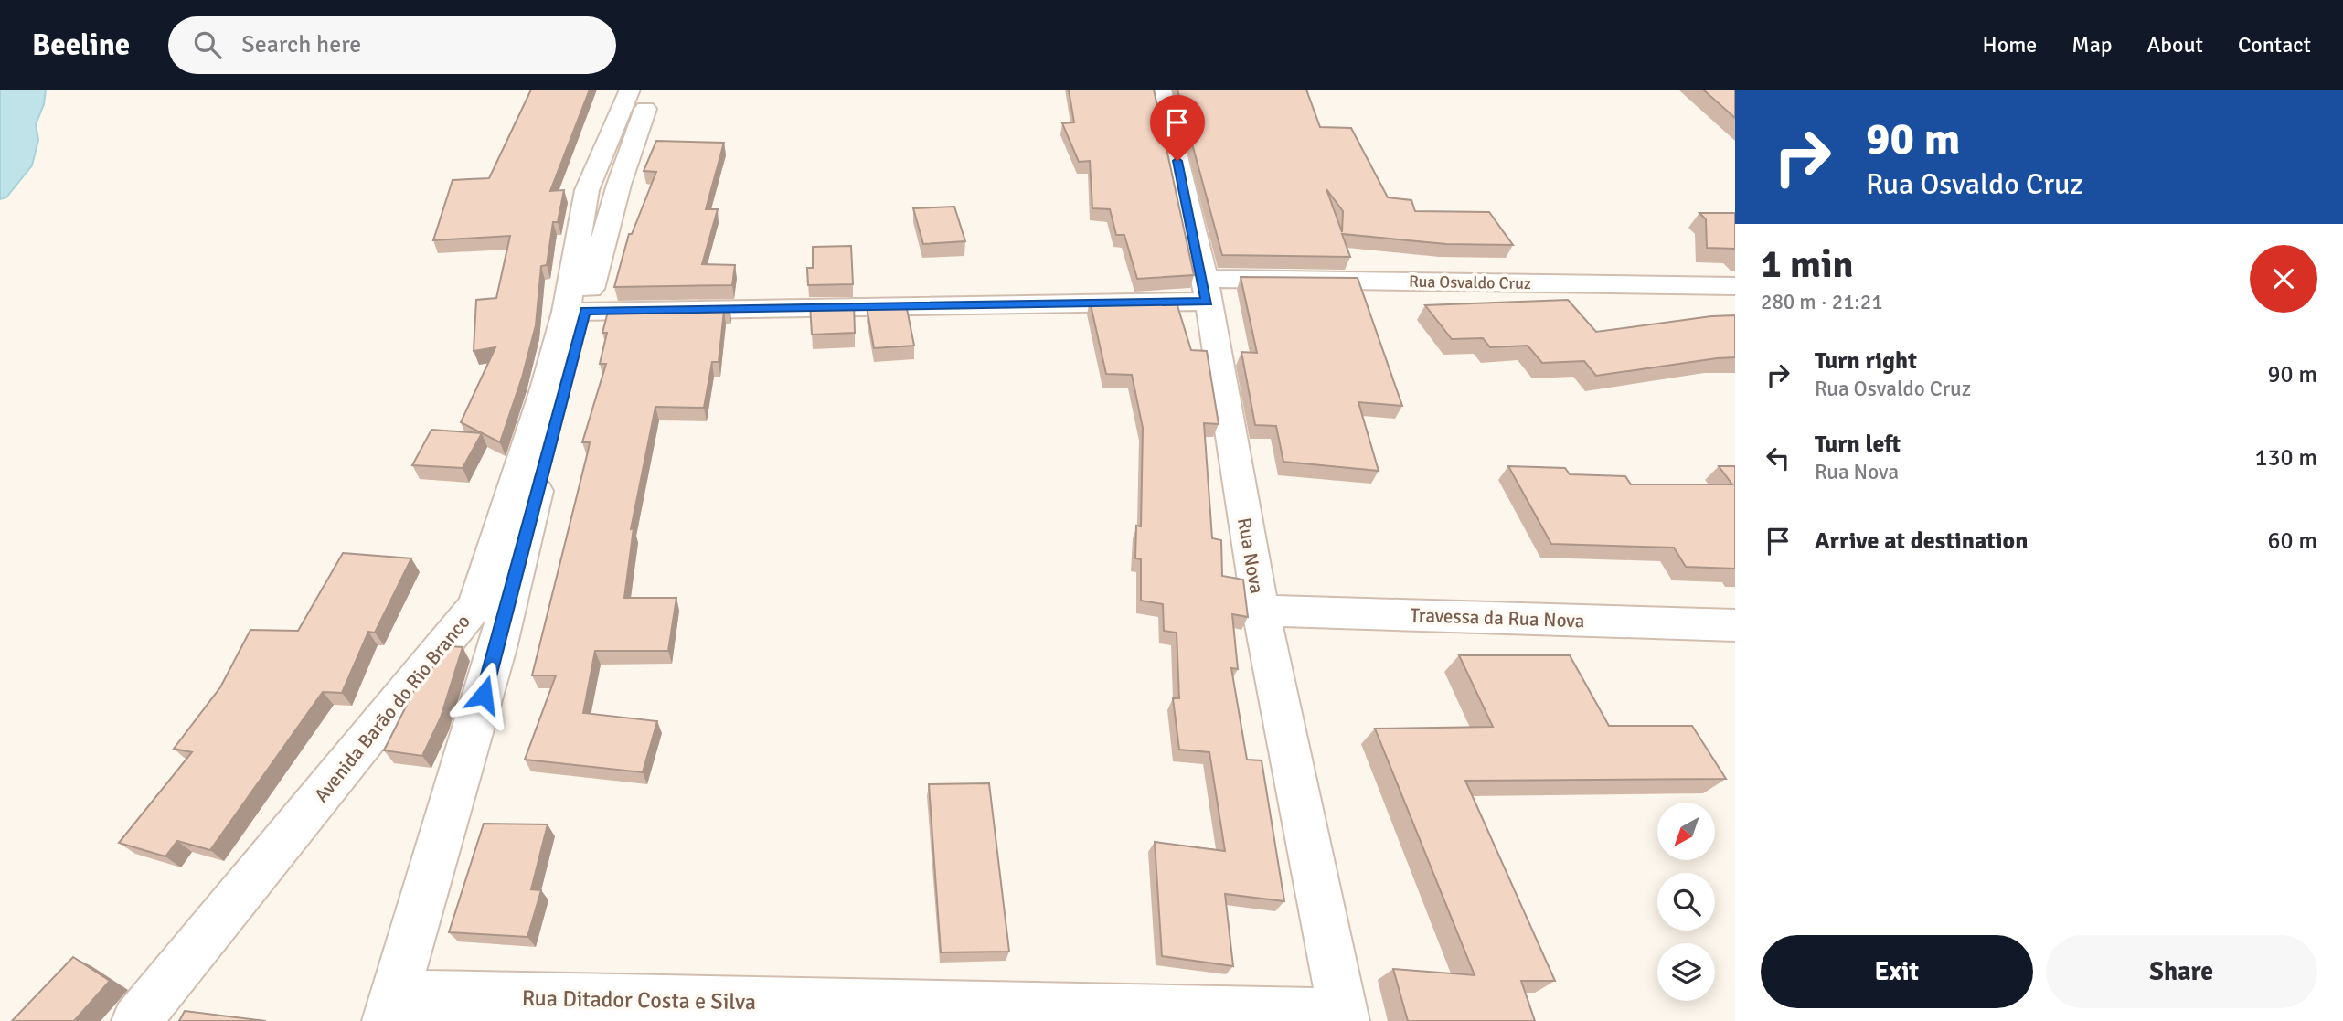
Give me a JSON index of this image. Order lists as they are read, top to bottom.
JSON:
{
  "streets": {
    "street": [
      "Rua Osvaldo Cruz",
      "Rua Nova",
      "Travessa da Rua Nova",
      "Avenida Barão do Rio Branco",
      "Rua Ditador Costa e Silva"
    ]
  },
  "crossings": [
    ["Rua Osvaldo Cruz", "Rua Nova"],
    ["Rua Osvaldo Cruz", "Avenida Barão do Rio Branco"],
    ["Rua Nova", "Travessa da Rua Nova"],
    ["Rua Nova", "Rua Ditador Costa e Silva"],
    ["Avenida Barão do Rio Branco", "Rua Ditador Costa e Silva"]
  ],
  "north": "bottom left",
  "page": {
    "header": "Beeline",
    "search": "Search here",
    "nav": [
      "Home",
      "Map",
      "About",
      "Contact"
    ],
    "turn": ["90 m", "Rua Osvaldo Cruz"],
    "heading": ["1 min", "280 m · 21:21"],
    "list": [
      {
        "name": "Turn right",
        "note": "Rua Osvaldo Cruz",
        "value": "90 m"
      },
      {
        "name": "Turn left",
        "note": "Rua Nova",
        "value": "130 m"
      },
      {
        "name": "Arrive at destination",
        "value": "60 m"
      }
    ],
    "buttons": ["Exit", "Share"]
  }
}
